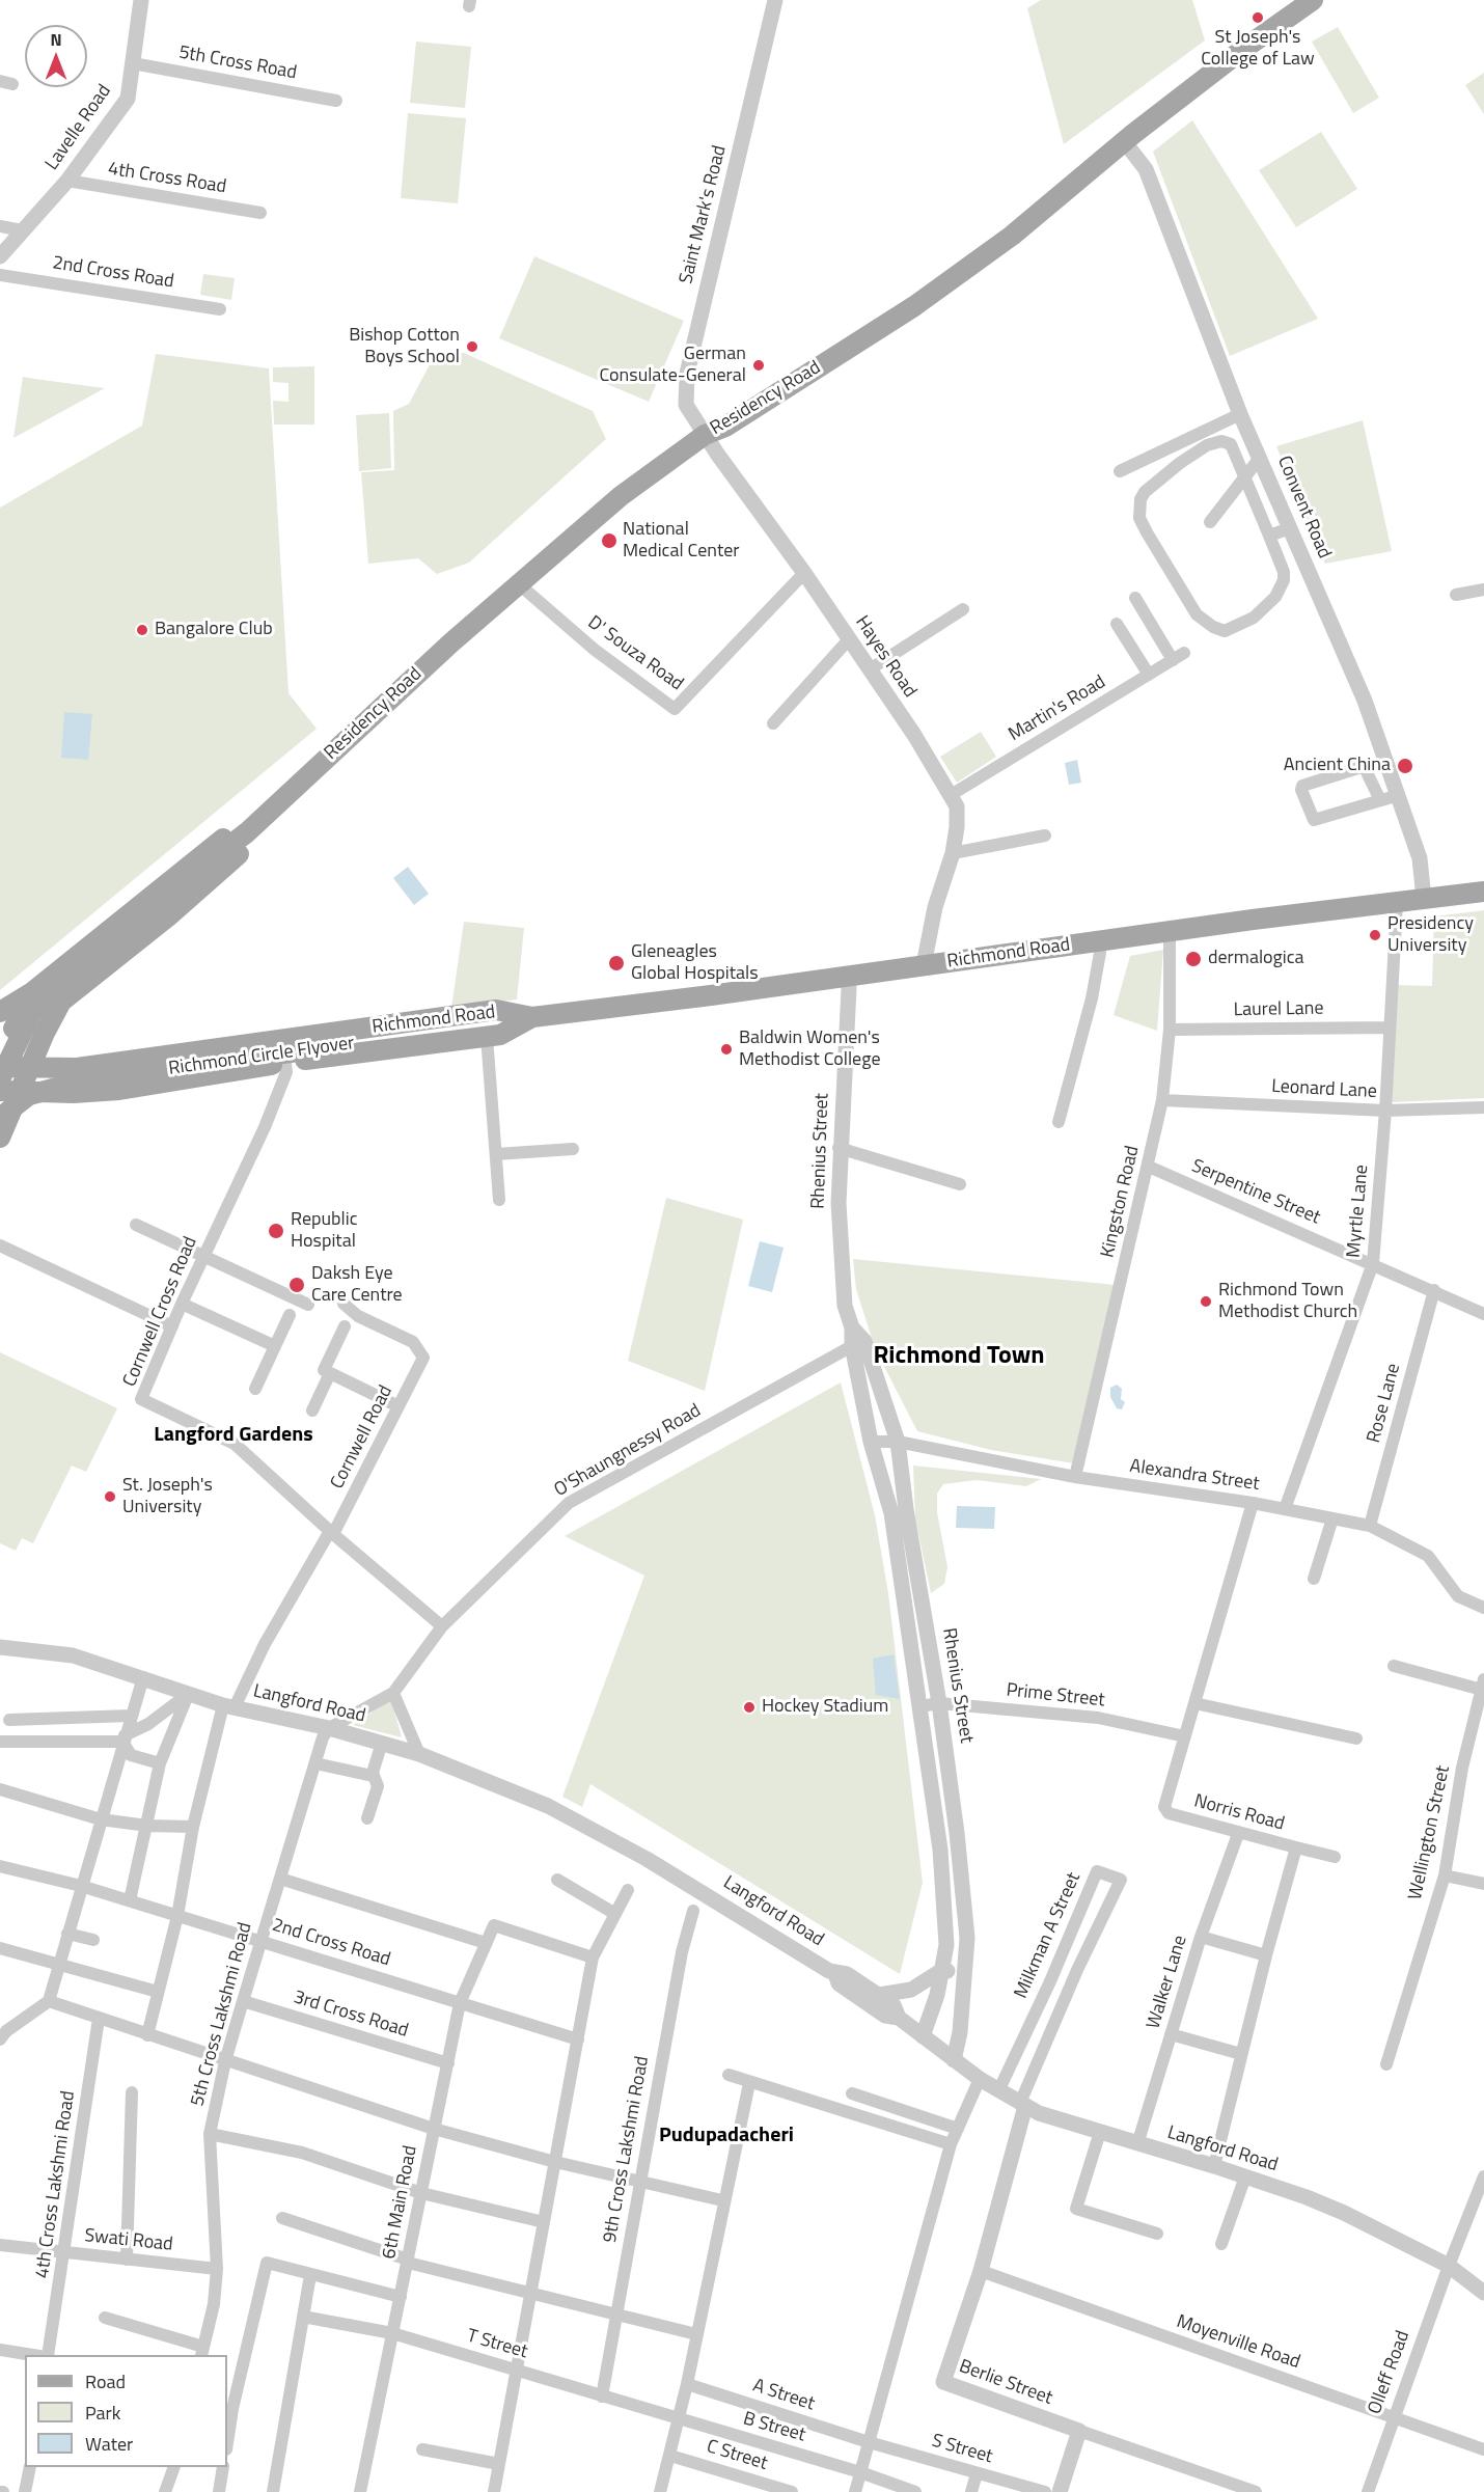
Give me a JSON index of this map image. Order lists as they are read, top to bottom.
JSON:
{
  "streets": {
    "main road": ["Residency Road", "Richmond Road", "Richmond Circle Flyover"],
    "street": [
      "5th Cross Road",
      "Lavelle Road",
      "4th Cross Road",
      "Saint Mark's Road",
      "2nd Cross Road",
      "Convent Road",
      "D' Souza Road",
      "Hayes Road",
      "Martin's Road",
      "Laurel Lane",
      "Leonard Lane",
      "Rhenius Street",
      "Serpentine Street",
      "Kingston Road",
      "Myrtle Lane",
      "Cornwell Cross Road",
      "Rose Lane",
      "Cornwell Road",
      "O'Shaungnessy Road",
      "Alexandra Street",
      "Prime Street",
      "Langford Road",
      "Norris Road",
      "Wellington Street",
      "Milkman A Street",
      "Walker Lane",
      "5th Cross Lakshmi Road",
      "3rd Cross Road",
      "9th Cross Lakshmi Road",
      "4th Cross Lakshmi Road",
      "6th Main Road",
      "Swati Road",
      "Moyenville Road",
      "T Street",
      "Olleff Road",
      "Berlie Street",
      "A Street",
      "B Street",
      "S Street",
      "C Street"
    ]
  },
  "crossings": [
    ["5th Cross Road", "Lavelle Road"],
    ["Lavelle Road", "4th Cross Road"],
    ["Saint Mark's Road", "Residency Road"],
    ["Saint Mark's Road", "Hayes Road"],
    ["2nd Cross Road", "Cornwell Road"],
    ["2nd Cross Road", "5th Cross Lakshmi Road"],
    ["2nd Cross Road", "6th Main Road"],
    ["Residency Road", "Convent Road"],
    ["Residency Road", "D' Souza Road"],
    ["Residency Road", "Hayes Road"],
    ["Convent Road", "Richmond Road"],
    ["D' Souza Road", "Hayes Road"],
    ["Hayes Road", "Martin's Road"],
    ["Hayes Road", "Richmond Road"],
    ["Richmond Road", "Richmond Circle Flyover"],
    ["Richmond Road", "Rhenius Street"],
    ["Richmond Road", "Kingston Road"],
    ["Richmond Road", "Myrtle Lane"],
    ["Richmond Road", "Cornwell Cross Road"],
    ["Laurel Lane", "Kingston Road"],
    ["Laurel Lane", "Myrtle Lane"],
    ["Leonard Lane", "Kingston Road"],
    ["Leonard Lane", "Myrtle Lane"],
    ["Rhenius Street", "O'Shaungnessy Road"],
    ["Rhenius Street", "Alexandra Street"],
    ["Rhenius Street", "Prime Street"],
    ["Rhenius Street", "Langford Road"],
    ["Serpentine Street", "Kingston Road"],
    ["Serpentine Street", "Myrtle Lane"],
    ["Serpentine Street", "Rose Lane"],
    ["Kingston Road", "Alexandra Street"],
    ["Myrtle Lane", "Alexandra Street"],
    ["Cornwell Cross Road", "Cornwell Road"],
    ["Cornwell Cross Road", "O'Shaungnessy Road"],
    ["Rose Lane", "Alexandra Street"],
    ["Cornwell Road", "Langford Road"],
    ["O'Shaungnessy Road", "Langford Road"],
    ["O'Shaungnessy Road", "5th Cross Lakshmi Road"],
    ["Alexandra Street", "Norris Road"],
    ["Prime Street", "Norris Road"],
    ["Langford Road", "Norris Road"],
    ["Langford Road", "Milkman A Street"],
    ["Langford Road", "Walker Lane"],
    ["Langford Road", "5th Cross Lakshmi Road"],
    ["Langford Road", "Olleff Road"],
    ["Langford Road", "Berlie Street"],
    ["Norris Road", "Walker Lane"],
    ["Milkman A Street", "Berlie Street"],
    ["5th Cross Lakshmi Road", "3rd Cross Road"],
    ["5th Cross Lakshmi Road", "Swati Road"],
    ["3rd Cross Road", "6th Main Road"],
    ["9th Cross Lakshmi Road", "T Street"],
    ["4th Cross Lakshmi Road", "Swati Road"],
    ["6th Main Road", "T Street"],
    ["Moyenville Road", "Olleff Road"],
    ["Moyenville Road", "Berlie Street"],
    ["T Street", "B Street"],
    ["A Street", "S Street"]
  ],
  "districts": ["Richmond Town", "Langford Gardens", "Pudupadacheri"],
  "places": [
    "St Joseph's College of Law",
    "Bishop Cotton Boys School",
    "German Consulate-General",
    "National Medical Center",
    "Bangalore Club",
    "Ancient China",
    "Presidency University",
    "dermalogica",
    "Gleneagles Global Hospitals",
    "Baldwin Women's Methodist College",
    "Republic Hospital",
    "Daksh Eye Care Centre",
    "Richmond Town Methodist Church",
    "St. Joseph's University",
    "Hockey Stadium"
  ],
  "legend": ["Road", "Park", "Water"],
  "north": "top"
}
